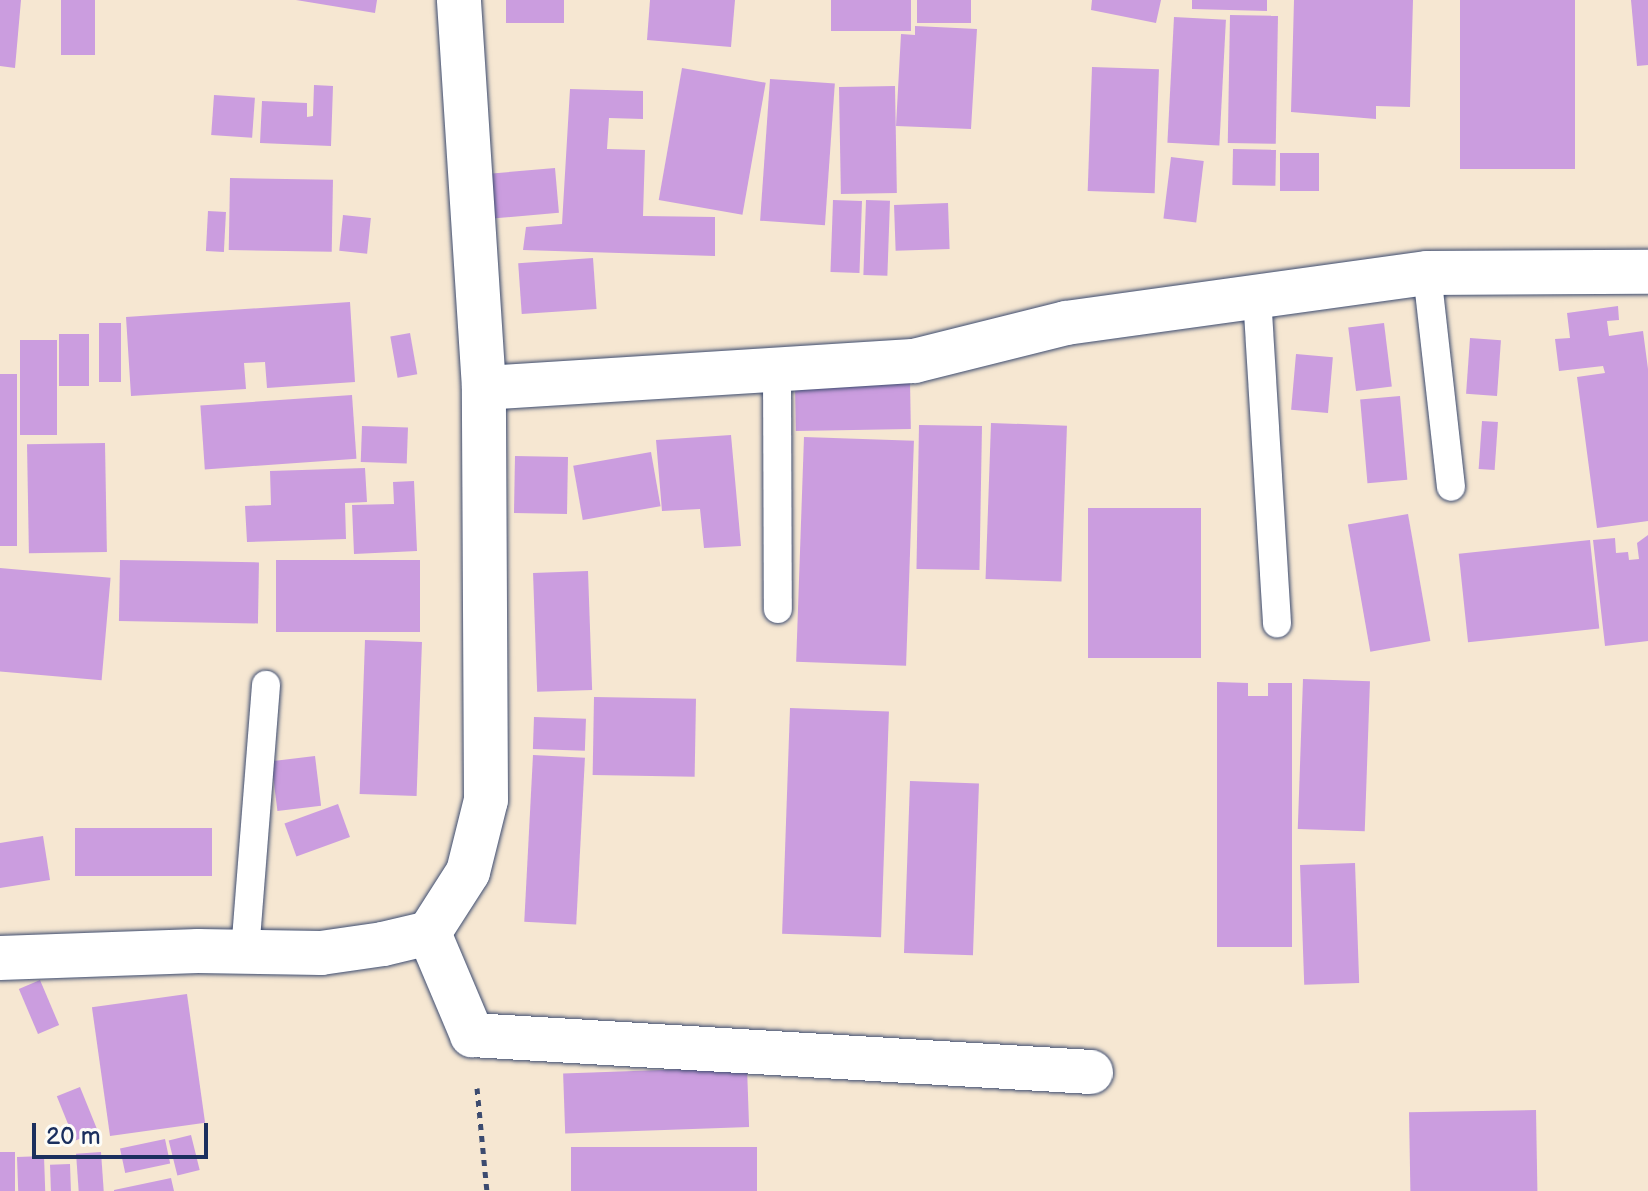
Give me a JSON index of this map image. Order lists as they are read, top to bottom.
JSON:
{
  "scale_bar": "20 m"
}
